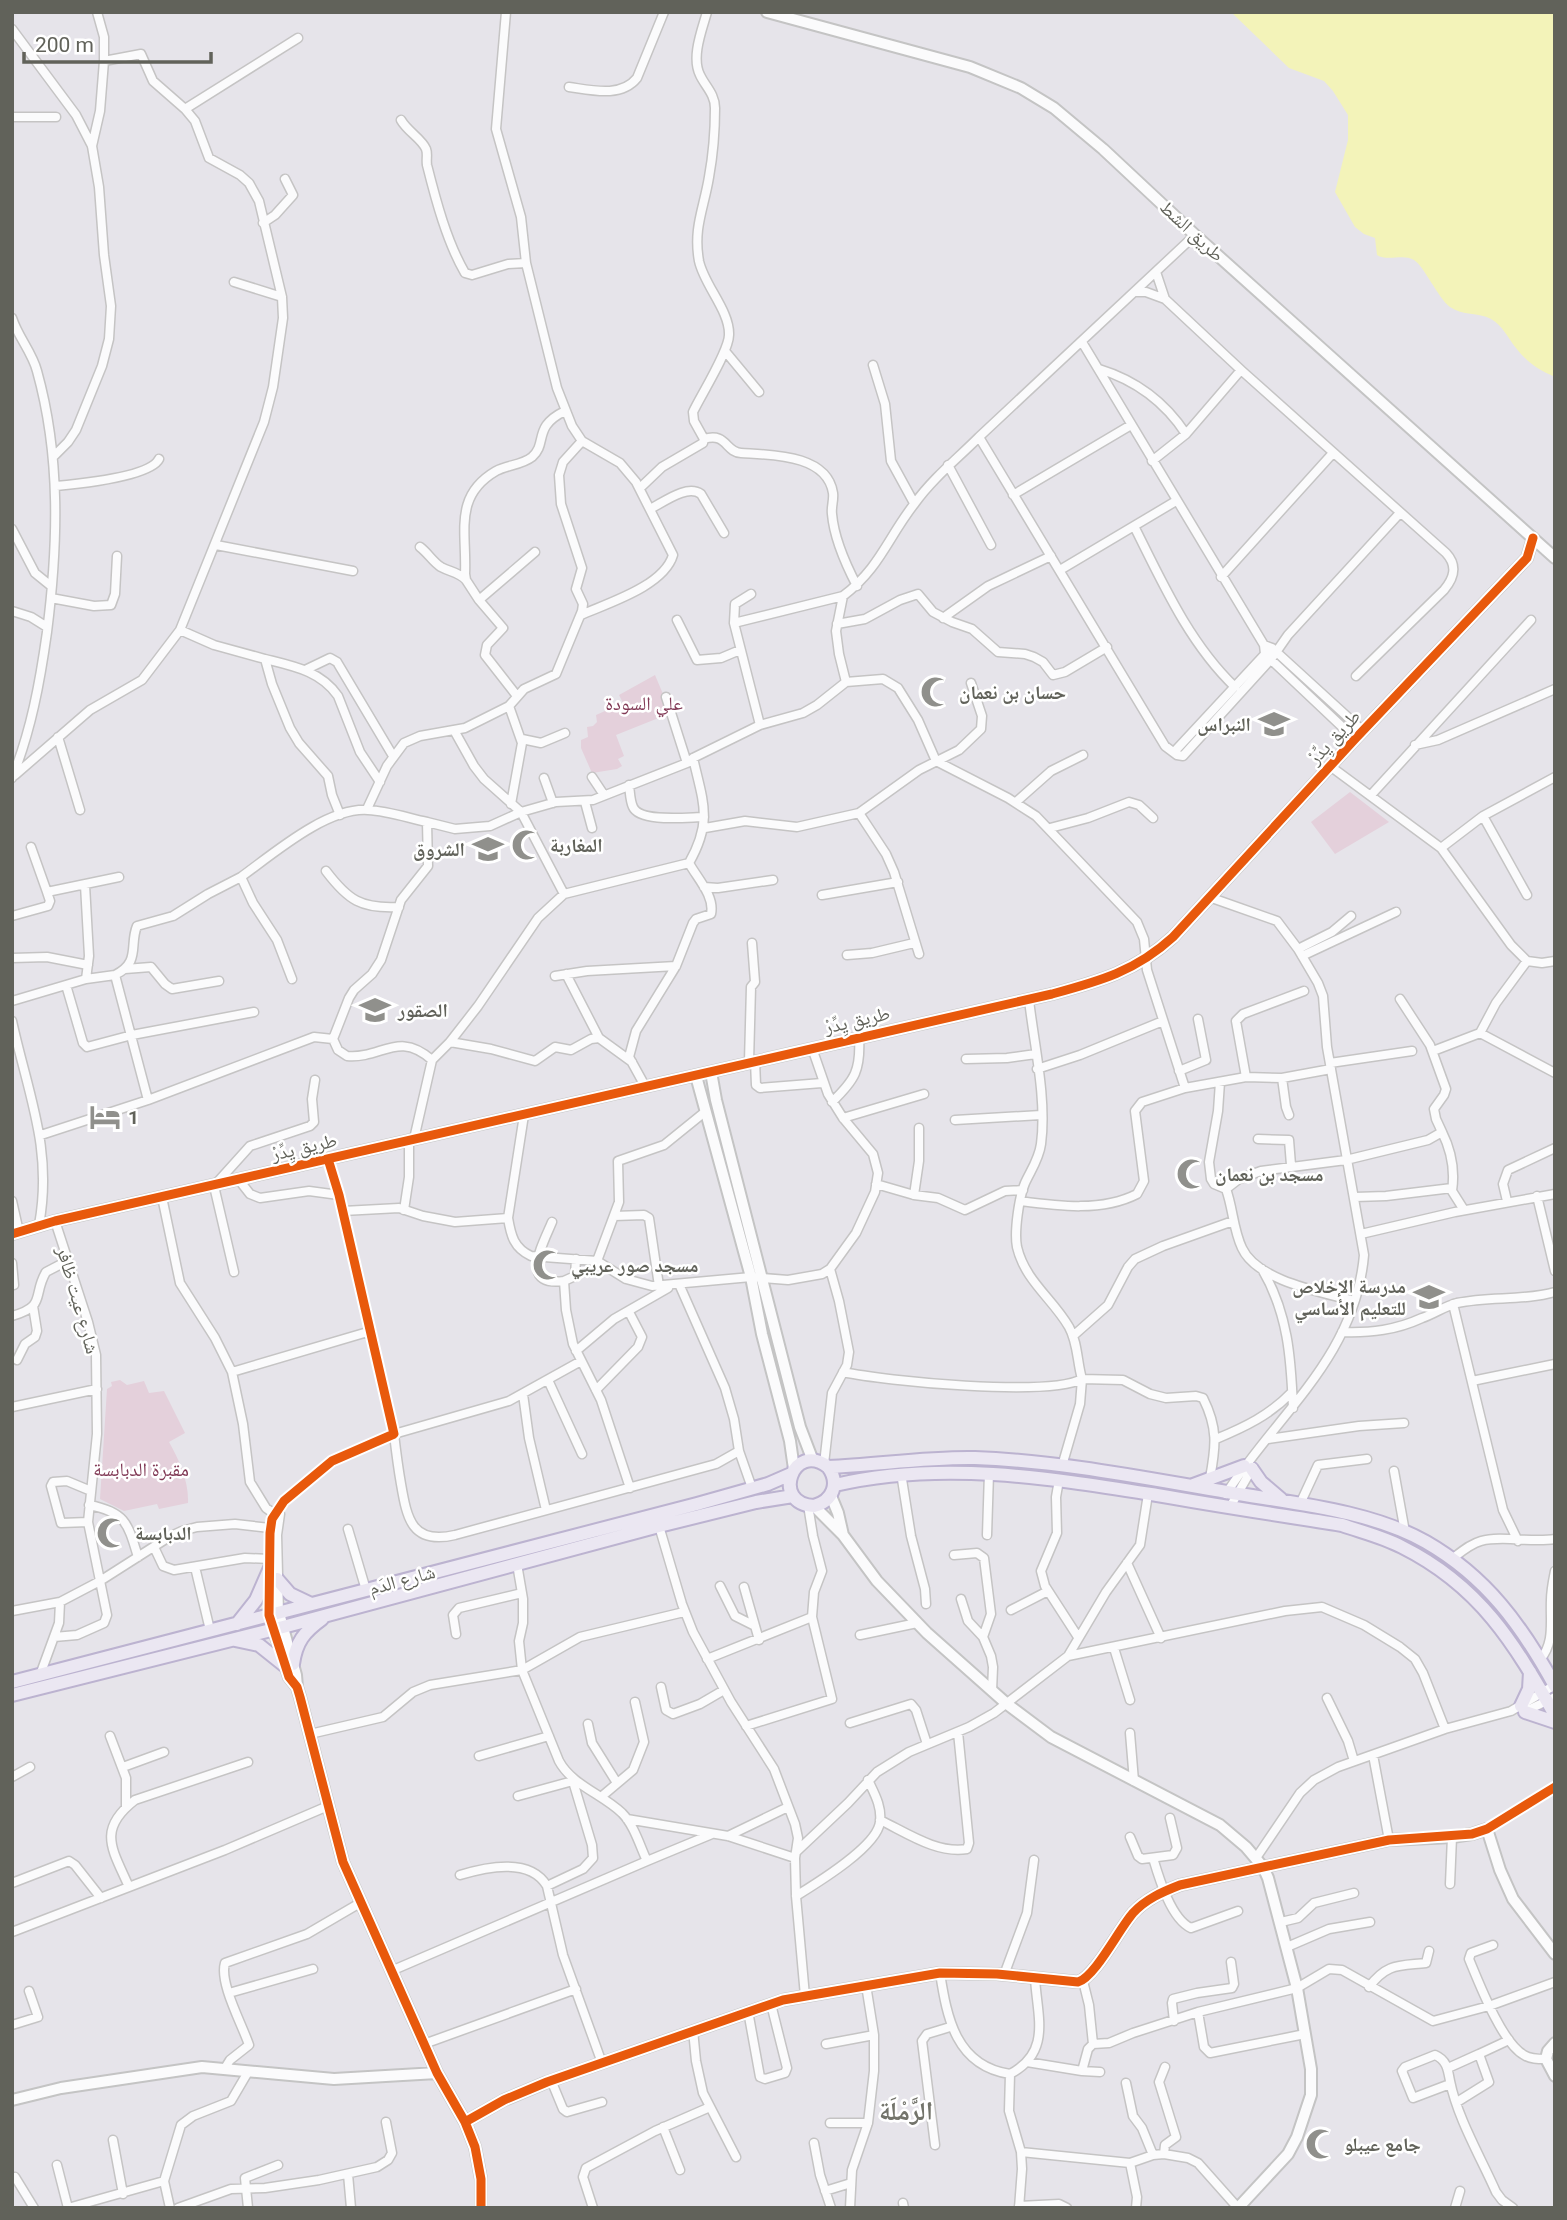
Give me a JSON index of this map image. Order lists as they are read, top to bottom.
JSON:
{
  "streets": {
    "main road": ["شارع الدَم"],
    "street": ["طريق الشط", "طريق يِدِّرْ", "شارع عيت ظافر"]
  },
  "crossings": [
    ["طريق الشط", "طريق يِدِّرْ"],
    ["طريق يِدِّرْ", "شارع عيت ظافر"]
  ],
  "districts": ["الرَّمْلَة"],
  "parks": ["علي السودة", "مقبرة الدبابسة"],
  "places": {
    "mosque": [
      "حسان بن نعمان",
      "المغاربة",
      "مسجد بن نعمان",
      "مسجد صور عريبي",
      "الدبابسة",
      "جامع عيبلو"
    ],
    "school or university": [
      "النبراس",
      "الشروق",
      "الصقور",
      "مدرسة الإخلاص للتعليم الأساسي"
    ],
    "hotel": ["1"]
  },
  "scale_bar": "200 m"
}
